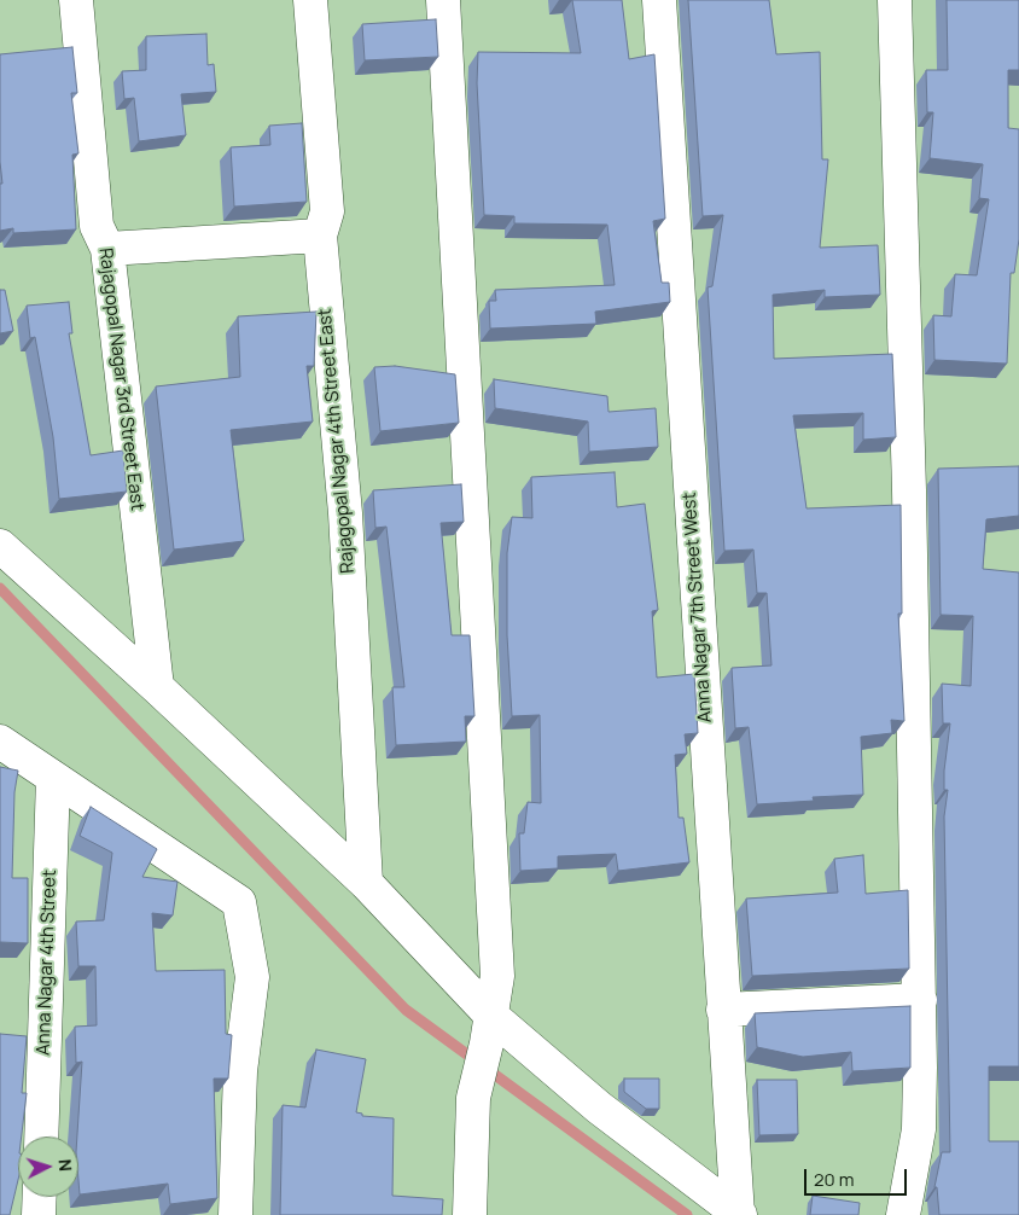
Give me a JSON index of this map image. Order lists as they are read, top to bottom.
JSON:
{
  "streets": {
    "street": [
      "Rajagopal Nagar 3rd Street East",
      "Rajagopal Nagar 4th Street East",
      "Anna Nagar 7th Street West",
      "Anna Nagar 4th Street"
    ]
  },
  "scale_bar": "20 m",
  "north": "right"
}
